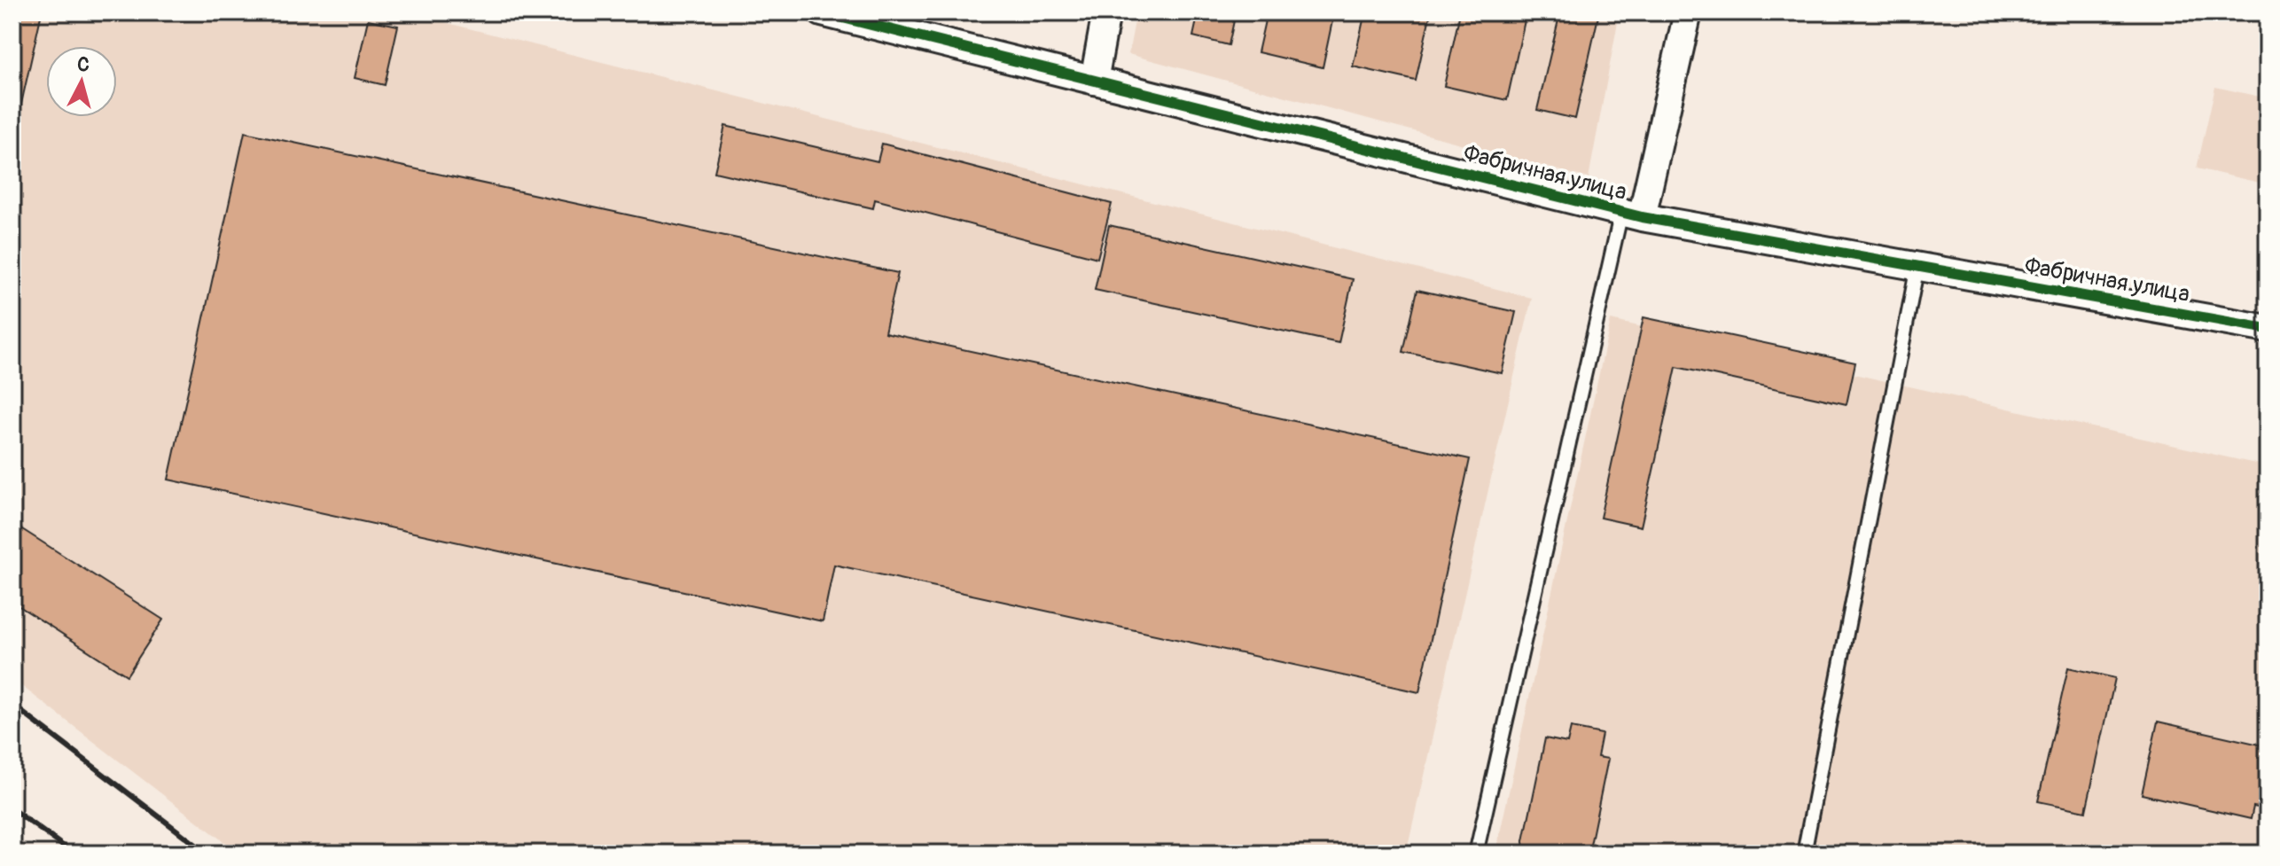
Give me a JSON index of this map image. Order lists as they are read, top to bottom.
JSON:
{
  "streets": {
    "street": ["Фабричная улица"]
  },
  "north": "top"
}
